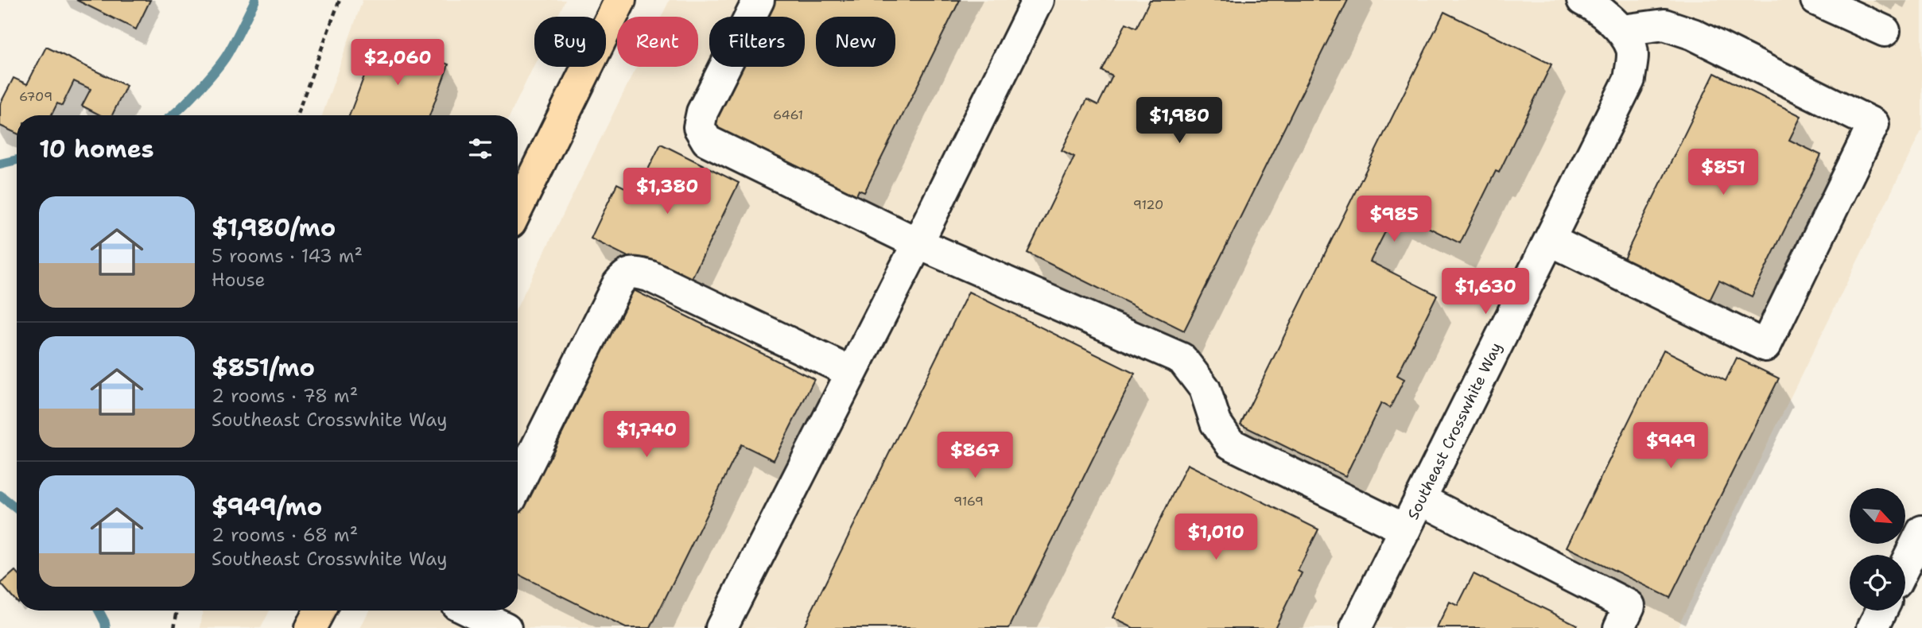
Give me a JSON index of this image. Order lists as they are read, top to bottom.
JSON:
{
  "streets": {
    "street": ["Southeast Crosswhite Way"]
  },
  "house_numbers": [
    "6709",
    "6461",
    "9120",
    "9169"
  ],
  "north": "bottom right",
  "page": {
    "chip": [
      "Buy",
      "Rent",
      "Filters",
      "New"
    ],
    "price": [
      "$2,060",
      "$1,980",
      "$851",
      "$1,380",
      "$985",
      "$1,630",
      "$1,740",
      "$949",
      "$867",
      "$1,010"
    ],
    "heading": "10 homes",
    "list": [
      {
        "name": "$1,980/mo",
        "note": "5 rooms · 143 m² · House"
      },
      {
        "name": "$851/mo",
        "note": "2 rooms · 78 m² · Southeast Crosswhite Way"
      },
      {
        "name": "$949/mo",
        "note": "2 rooms · 68 m² · Southeast Crosswhite Way"
      }
    ]
  }
}
